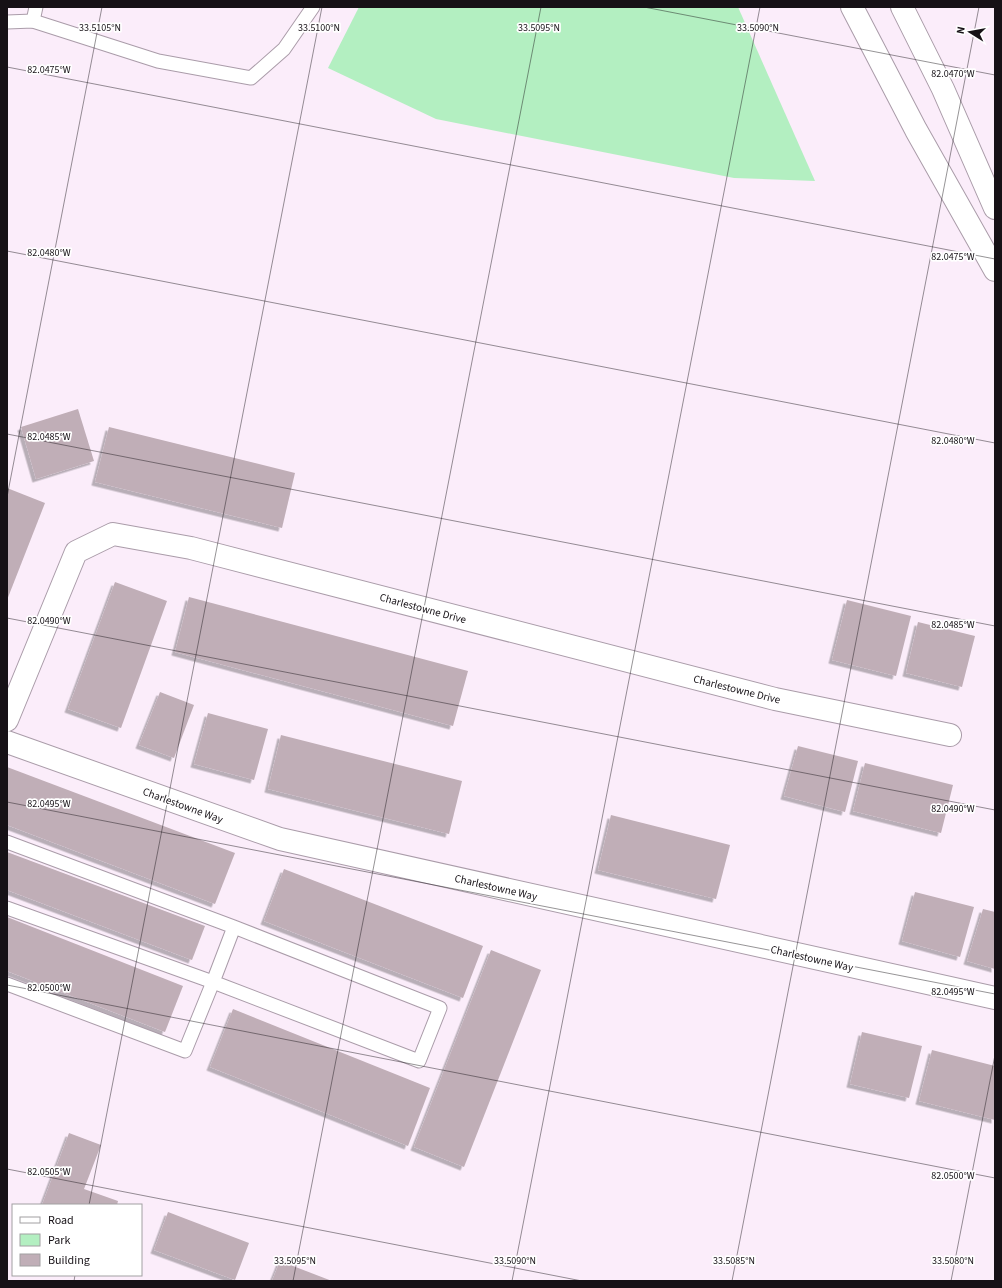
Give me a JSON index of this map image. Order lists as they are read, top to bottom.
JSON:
{
  "streets": {
    "main road": ["Charlestowne Drive", "Charlestowne Way"]
  },
  "legend": ["Road", "Park", "Building"],
  "north": "left",
  "coordinates": [
    "33.5105°N",
    "33.5100°N",
    "33.5095°N",
    "33.5090°N",
    "82.0475°W",
    "82.0470°W",
    "82.0480°W",
    "82.0485°W",
    "82.0490°W",
    "82.0495°W",
    "82.0500°W",
    "82.0505°W",
    "33.5085°N",
    "33.5080°N"
  ]
}
